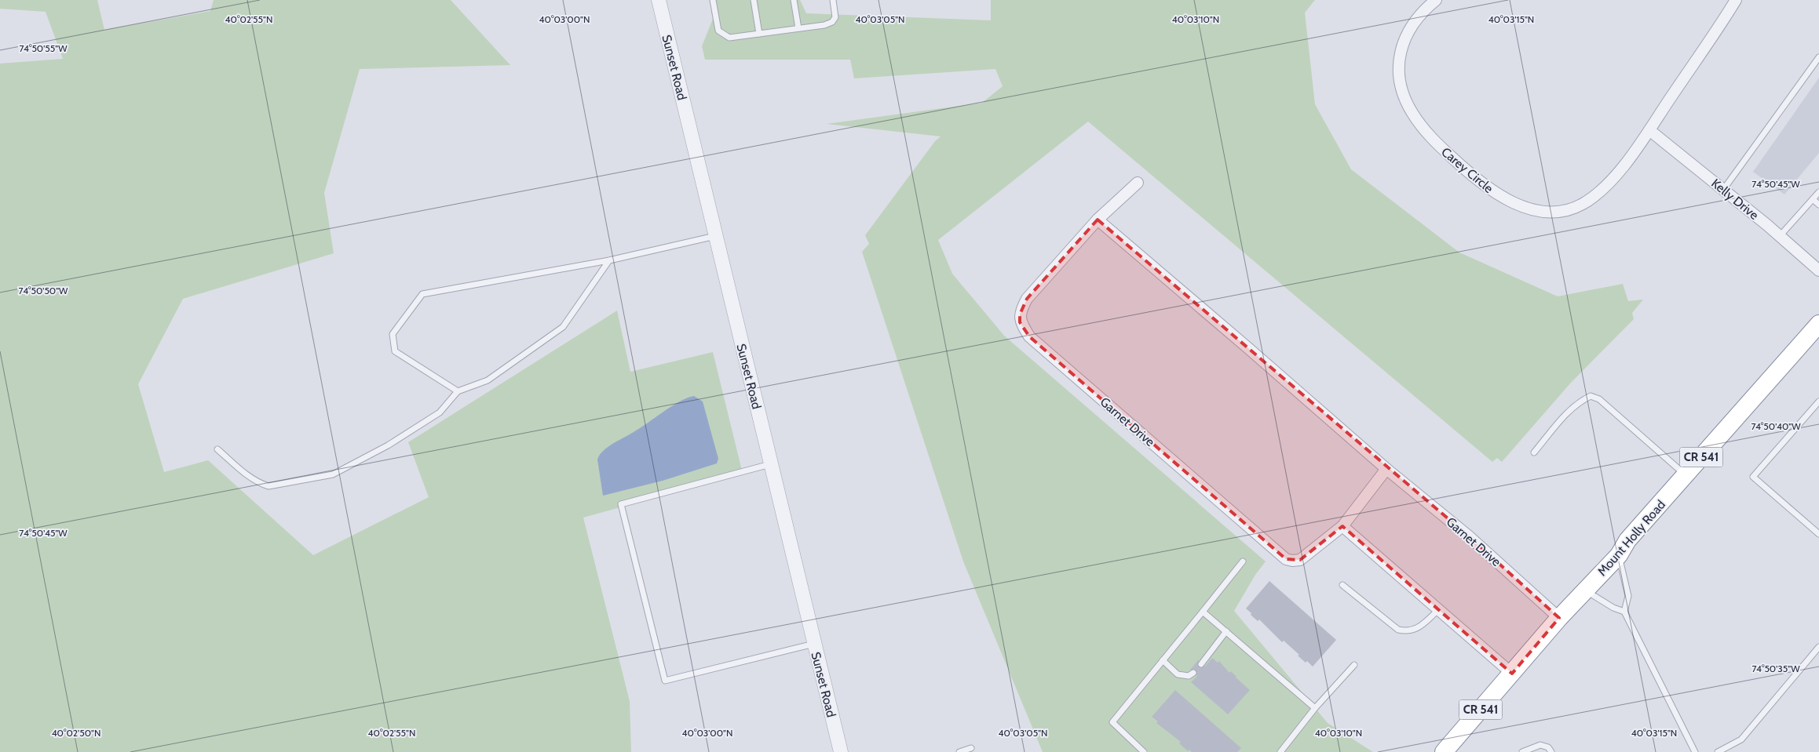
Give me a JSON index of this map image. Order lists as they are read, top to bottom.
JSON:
{
  "streets": {
    "highway": ["CR 541", "Mount Holly Road"],
    "street": [
      "Sunset Road",
      "Carey Circle",
      "Kelly Drive",
      "Garnet Drive"
    ]
  },
  "crossings": [
    ["Carey Circle", "Kelly Drive"],
    ["Garnet Drive", "Mount Holly Road"]
  ],
  "coordinates": [
    "40°02'55\"N",
    "40°03'00\"N",
    "40°03'10\"N",
    "40°03'15\"N",
    "40°03'05\"N",
    "74°50'55\"W",
    "74°50'45\"W",
    "74°50'50\"W",
    "74°50'40\"W",
    "74°50'35\"W",
    "40°02'50\"N"
  ]
}
